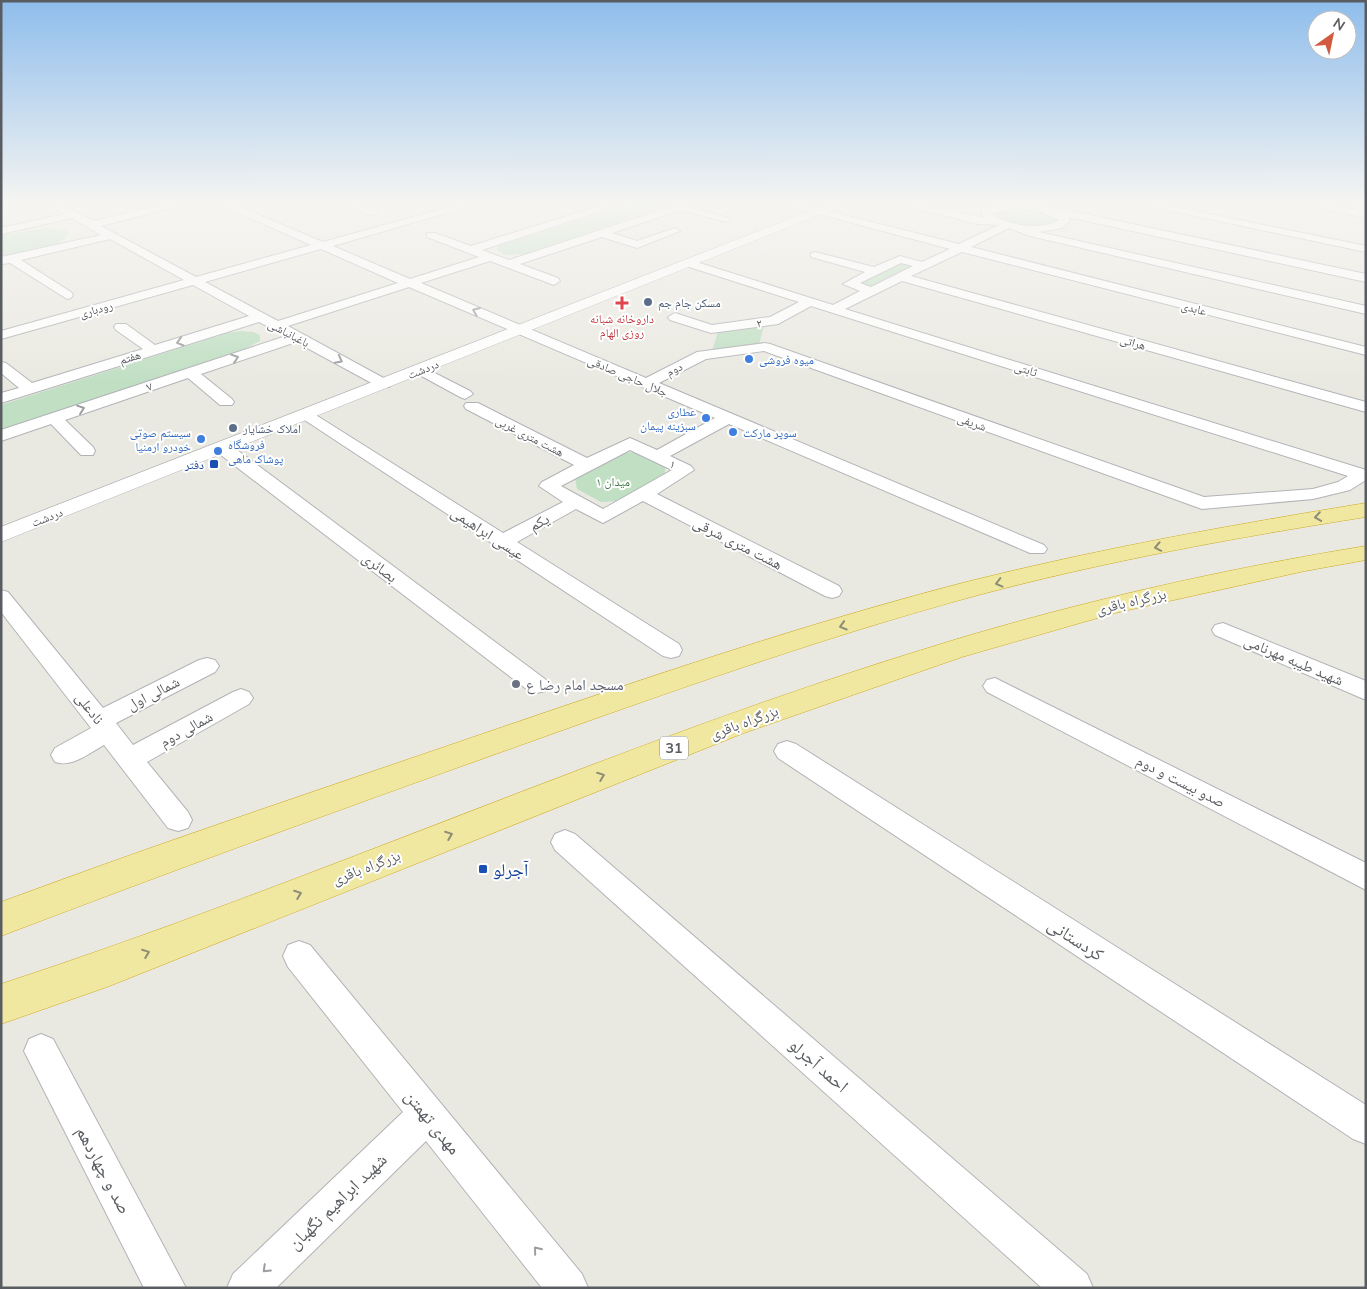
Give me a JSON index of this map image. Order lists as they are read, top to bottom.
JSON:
{
  "streets": {
    "highway": ["بزرگراه باقری", "31"],
    "main road": ["دردشت"],
    "street": [
      "عابدی",
      "رودباری",
      "۲",
      "باغبانباشی",
      "هراتی",
      "هفتم",
      "دوم",
      "ثابتی",
      "جلال حاجی صادقی",
      "۷",
      "شریفی",
      "هشت متری غربی",
      "۱",
      "یکم",
      "عیسی ابراهیمی",
      "هشت متری شرقی",
      "بصائری",
      "شهید طیبه مهرنامی",
      "شمالی اول",
      "نادعلی",
      "شمالی دوم",
      "صدو بیست و دوم",
      "کردستانی",
      "احمد آجرلو",
      "مهدی تهمتن",
      "صد و چهاردهم",
      "شهید ابراهیم نگهبان"
    ]
  },
  "crossings": [
    ["رودباری", "باغبانباشی"],
    ["۲", "دوم"],
    ["۲", "شریفی"],
    ["باغبانباشی", "هفتم"],
    ["باغبانباشی", "دردشت"],
    ["باغبانباشی", "۷"],
    ["دردشت", "ثابتی"],
    ["دردشت", "جلال حاجی صادقی"],
    ["دردشت", "هشت متری غربی"],
    ["دردشت", "عیسی ابراهیمی"],
    ["دردشت", "بصائری"],
    ["دوم", "جلال حاجی صادقی"],
    ["ثابتی", "شریفی"],
    ["هشت متری غربی", "۱"],
    ["۱", "یکم"],
    ["۱", "هشت متری شرقی"],
    ["یکم", "عیسی ابراهیمی"],
    ["شمالی اول", "نادعلی"],
    ["نادعلی", "شمالی دوم"],
    ["مهدی تهمتن", "شهید ابراهیم نگهبان"]
  ],
  "one_way": [
    "باغبانباشی",
    "هفتم",
    "۷",
    "مهدی تهمتن",
    "شهید ابراهیم نگهبان"
  ],
  "parks": ["میدان ۱"],
  "places": {
    "other": [
      "مسکن جام جم",
      "میوه فروشی",
      "عطاری سبزینه پیمان",
      "املاک خشایار",
      "سوپر مارکت",
      "سیستم صوتی خودرو ارمنیا",
      "فروشگاه پوشاک ماهی",
      "مسجد امام رضا ع"
    ],
    "health": ["داروخانه شبانه روزی الهام"],
    "transit": ["دفتر", "آجرلو"]
  },
  "north": "top right"
}
